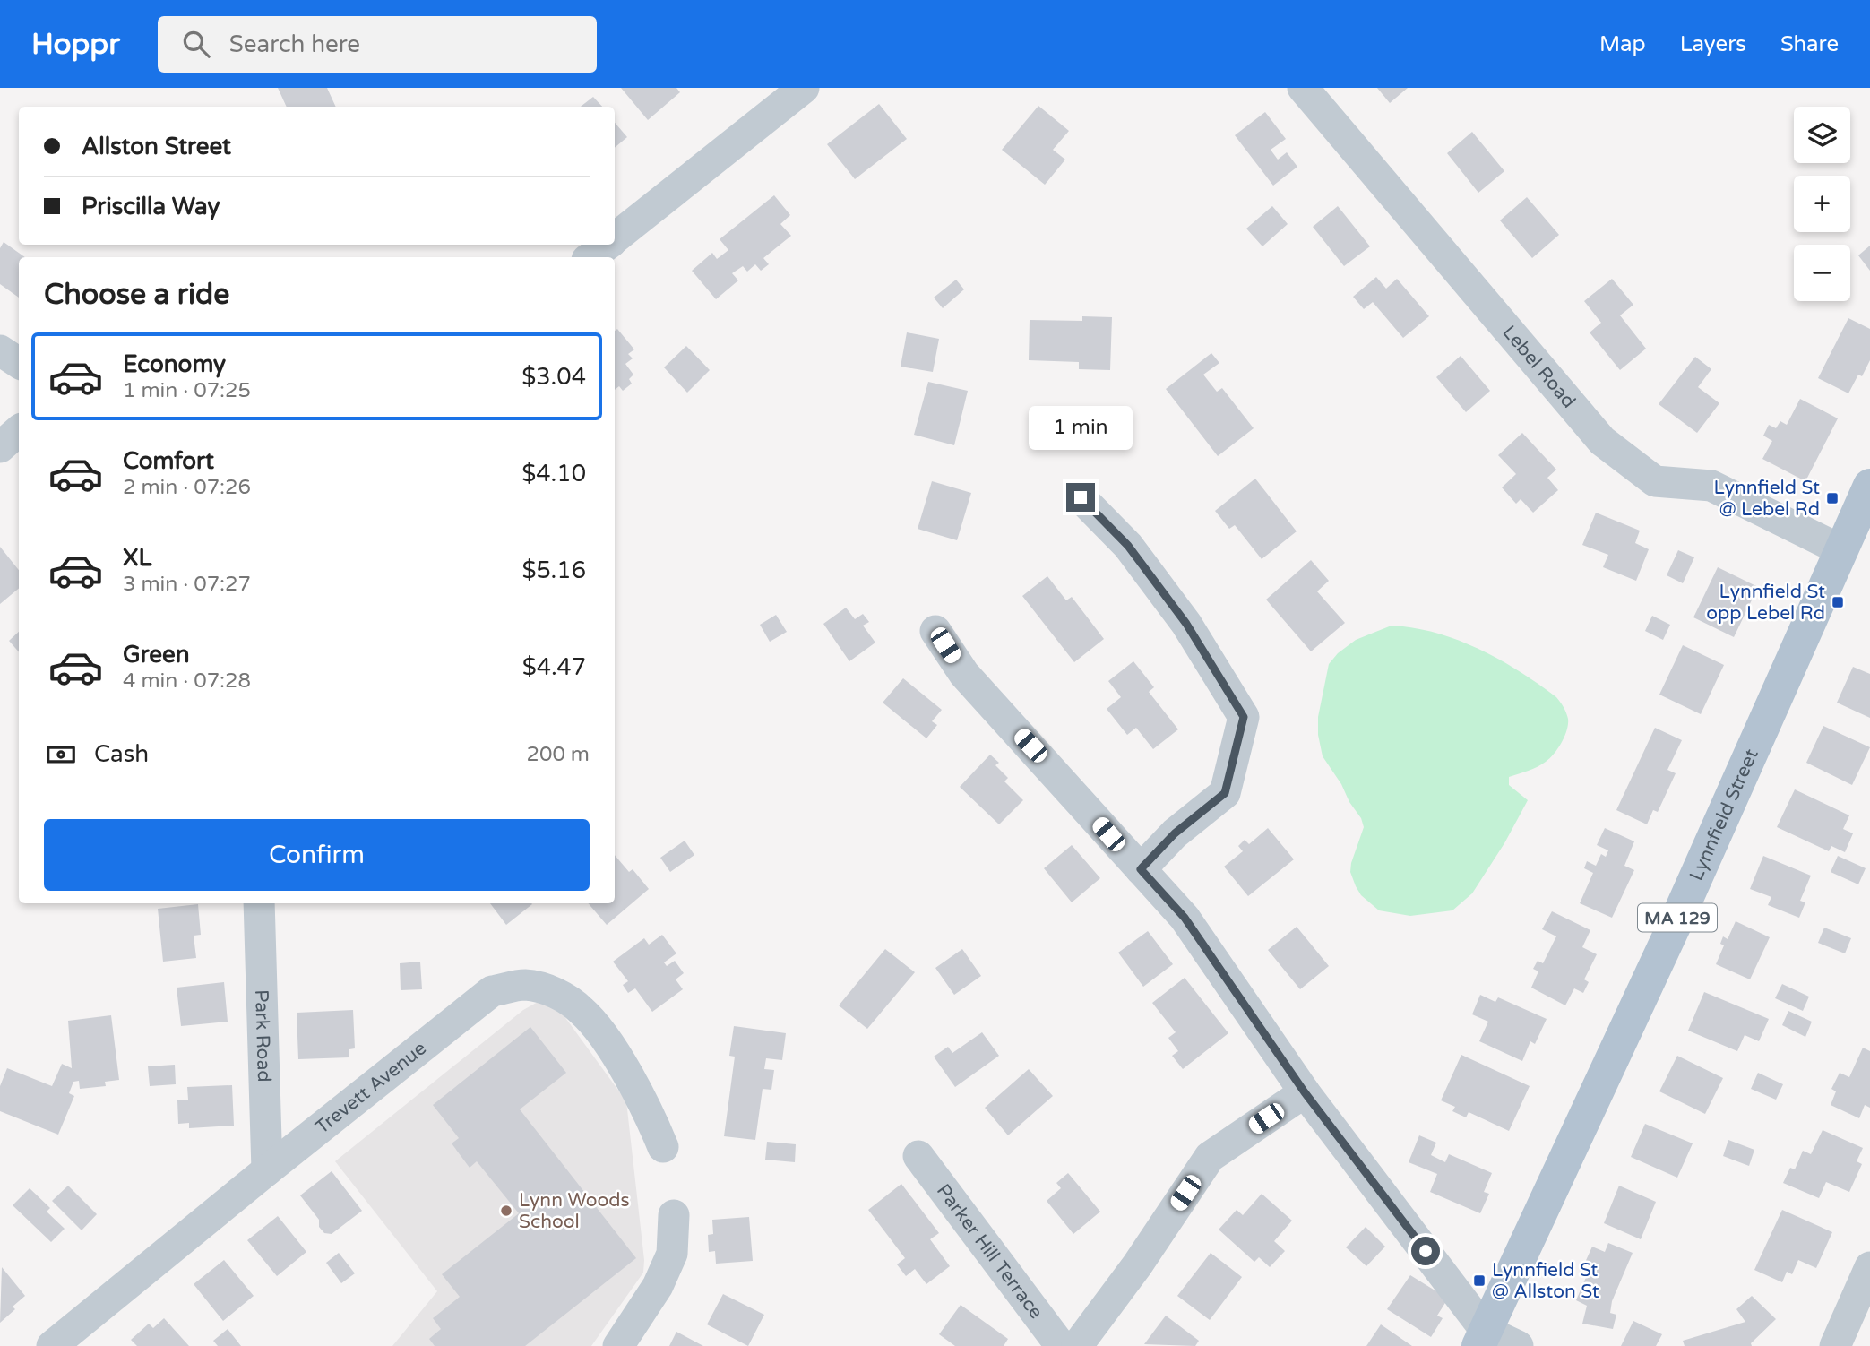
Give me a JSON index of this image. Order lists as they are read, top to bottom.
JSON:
{
  "streets": {
    "main road": ["Lynnfield Street", "MA 129"],
    "street": [
      "Lebel Road",
      "Park Road",
      "Trevett Avenue",
      "Parker Hill Terrace"
    ]
  },
  "crossings": [
    ["Lebel Road", "Lynnfield Street"],
    ["Park Road", "Trevett Avenue"]
  ],
  "places": {
    "transit": ["Lynnfield St @ Lebel Rd", "Lynnfield St opp Lebel Rd", "Lynnfield St @ Allston St"],
    "other": ["Lynn Woods School"]
  },
  "page": {
    "header": "Hoppr",
    "search": "Search here",
    "nav": ["Map", "Layers", "Share"],
    "map_buttons": ["+", "−"],
    "banner": ["Allston Street", "Priscilla Way"],
    "heading": "Choose a ride",
    "list": [
      {
        "name": "Economy",
        "note": "1 min · 07:25",
        "value": "$3.04"
      },
      {
        "name": "Comfort",
        "note": "2 min · 07:26",
        "value": "$4.10"
      },
      {
        "name": "XL",
        "note": "3 min · 07:27",
        "value": "$5.16"
      },
      {
        "name": "Green",
        "note": "4 min · 07:28",
        "value": "$4.47"
      }
    ],
    "bubble": "1 min",
    "pay": ["Cash", "200 m"],
    "buttons": "Confirm"
  }
}
